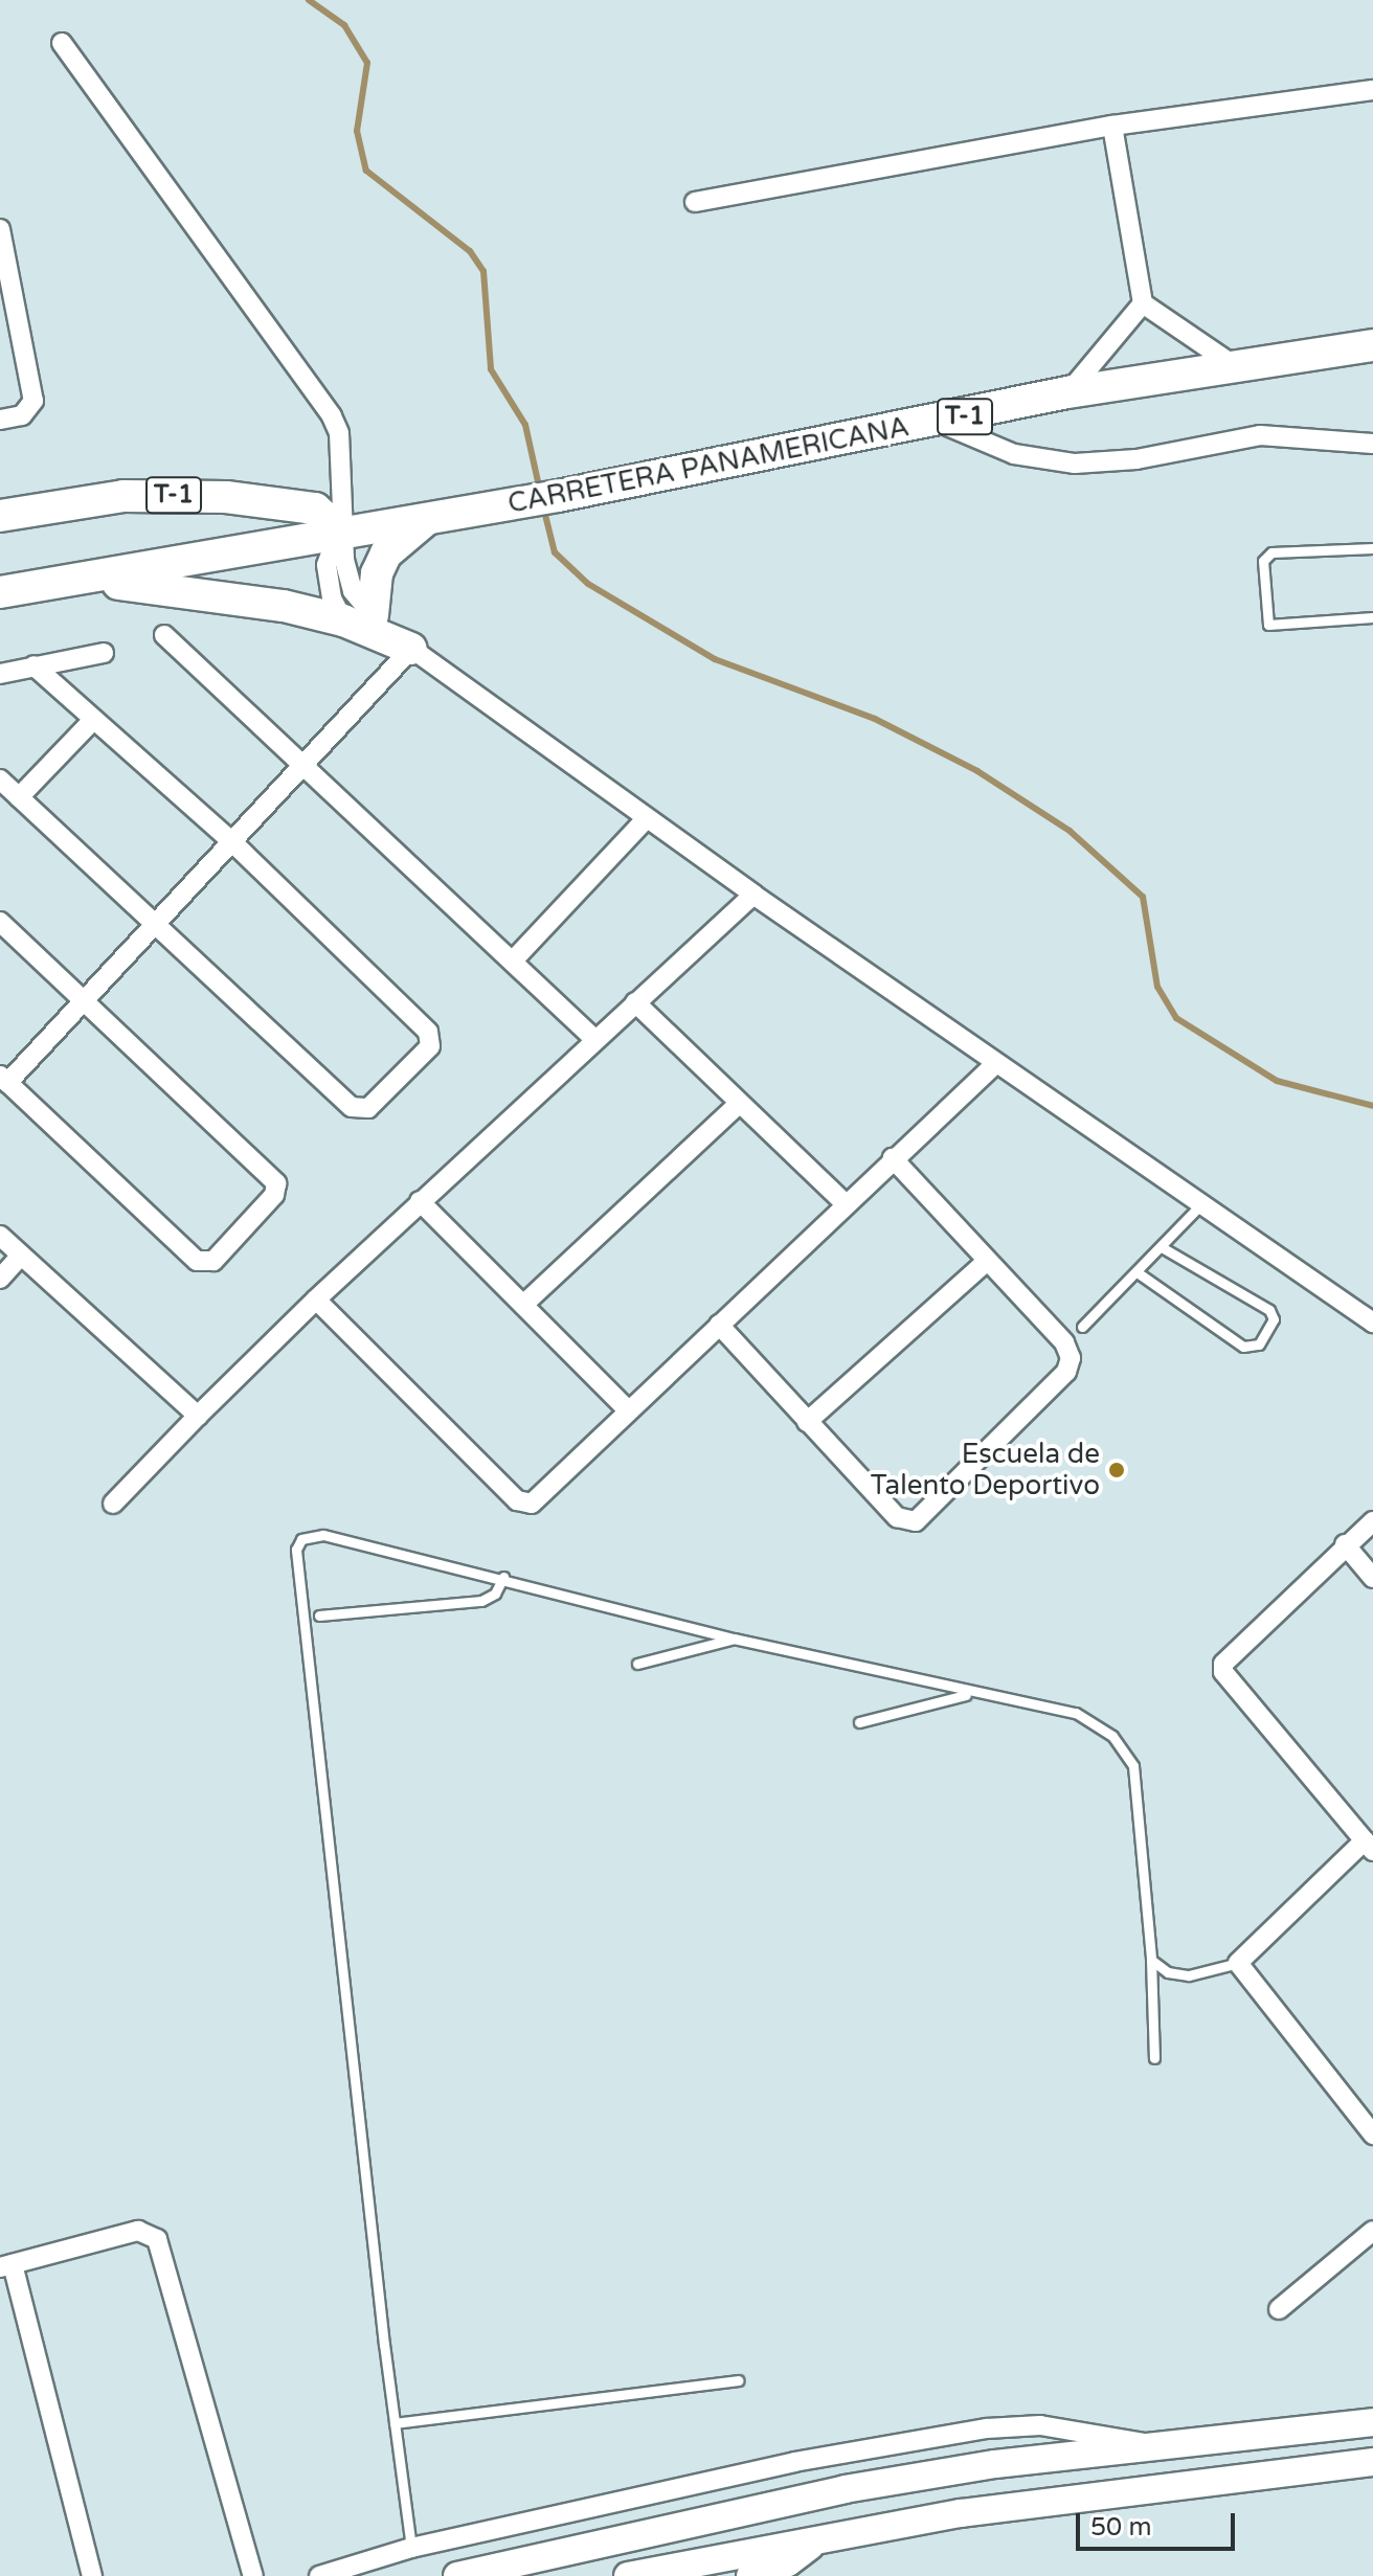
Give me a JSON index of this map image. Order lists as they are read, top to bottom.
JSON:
{
  "streets": {
    "main road": ["T-1", "CARRETERA PANAMERICANA"]
  },
  "crossings": [
    ["T-1", "CARRETERA PANAMERICANA"]
  ],
  "places": ["Escuela de Talento Deportivo"],
  "scale_bar": "50 m"
}
